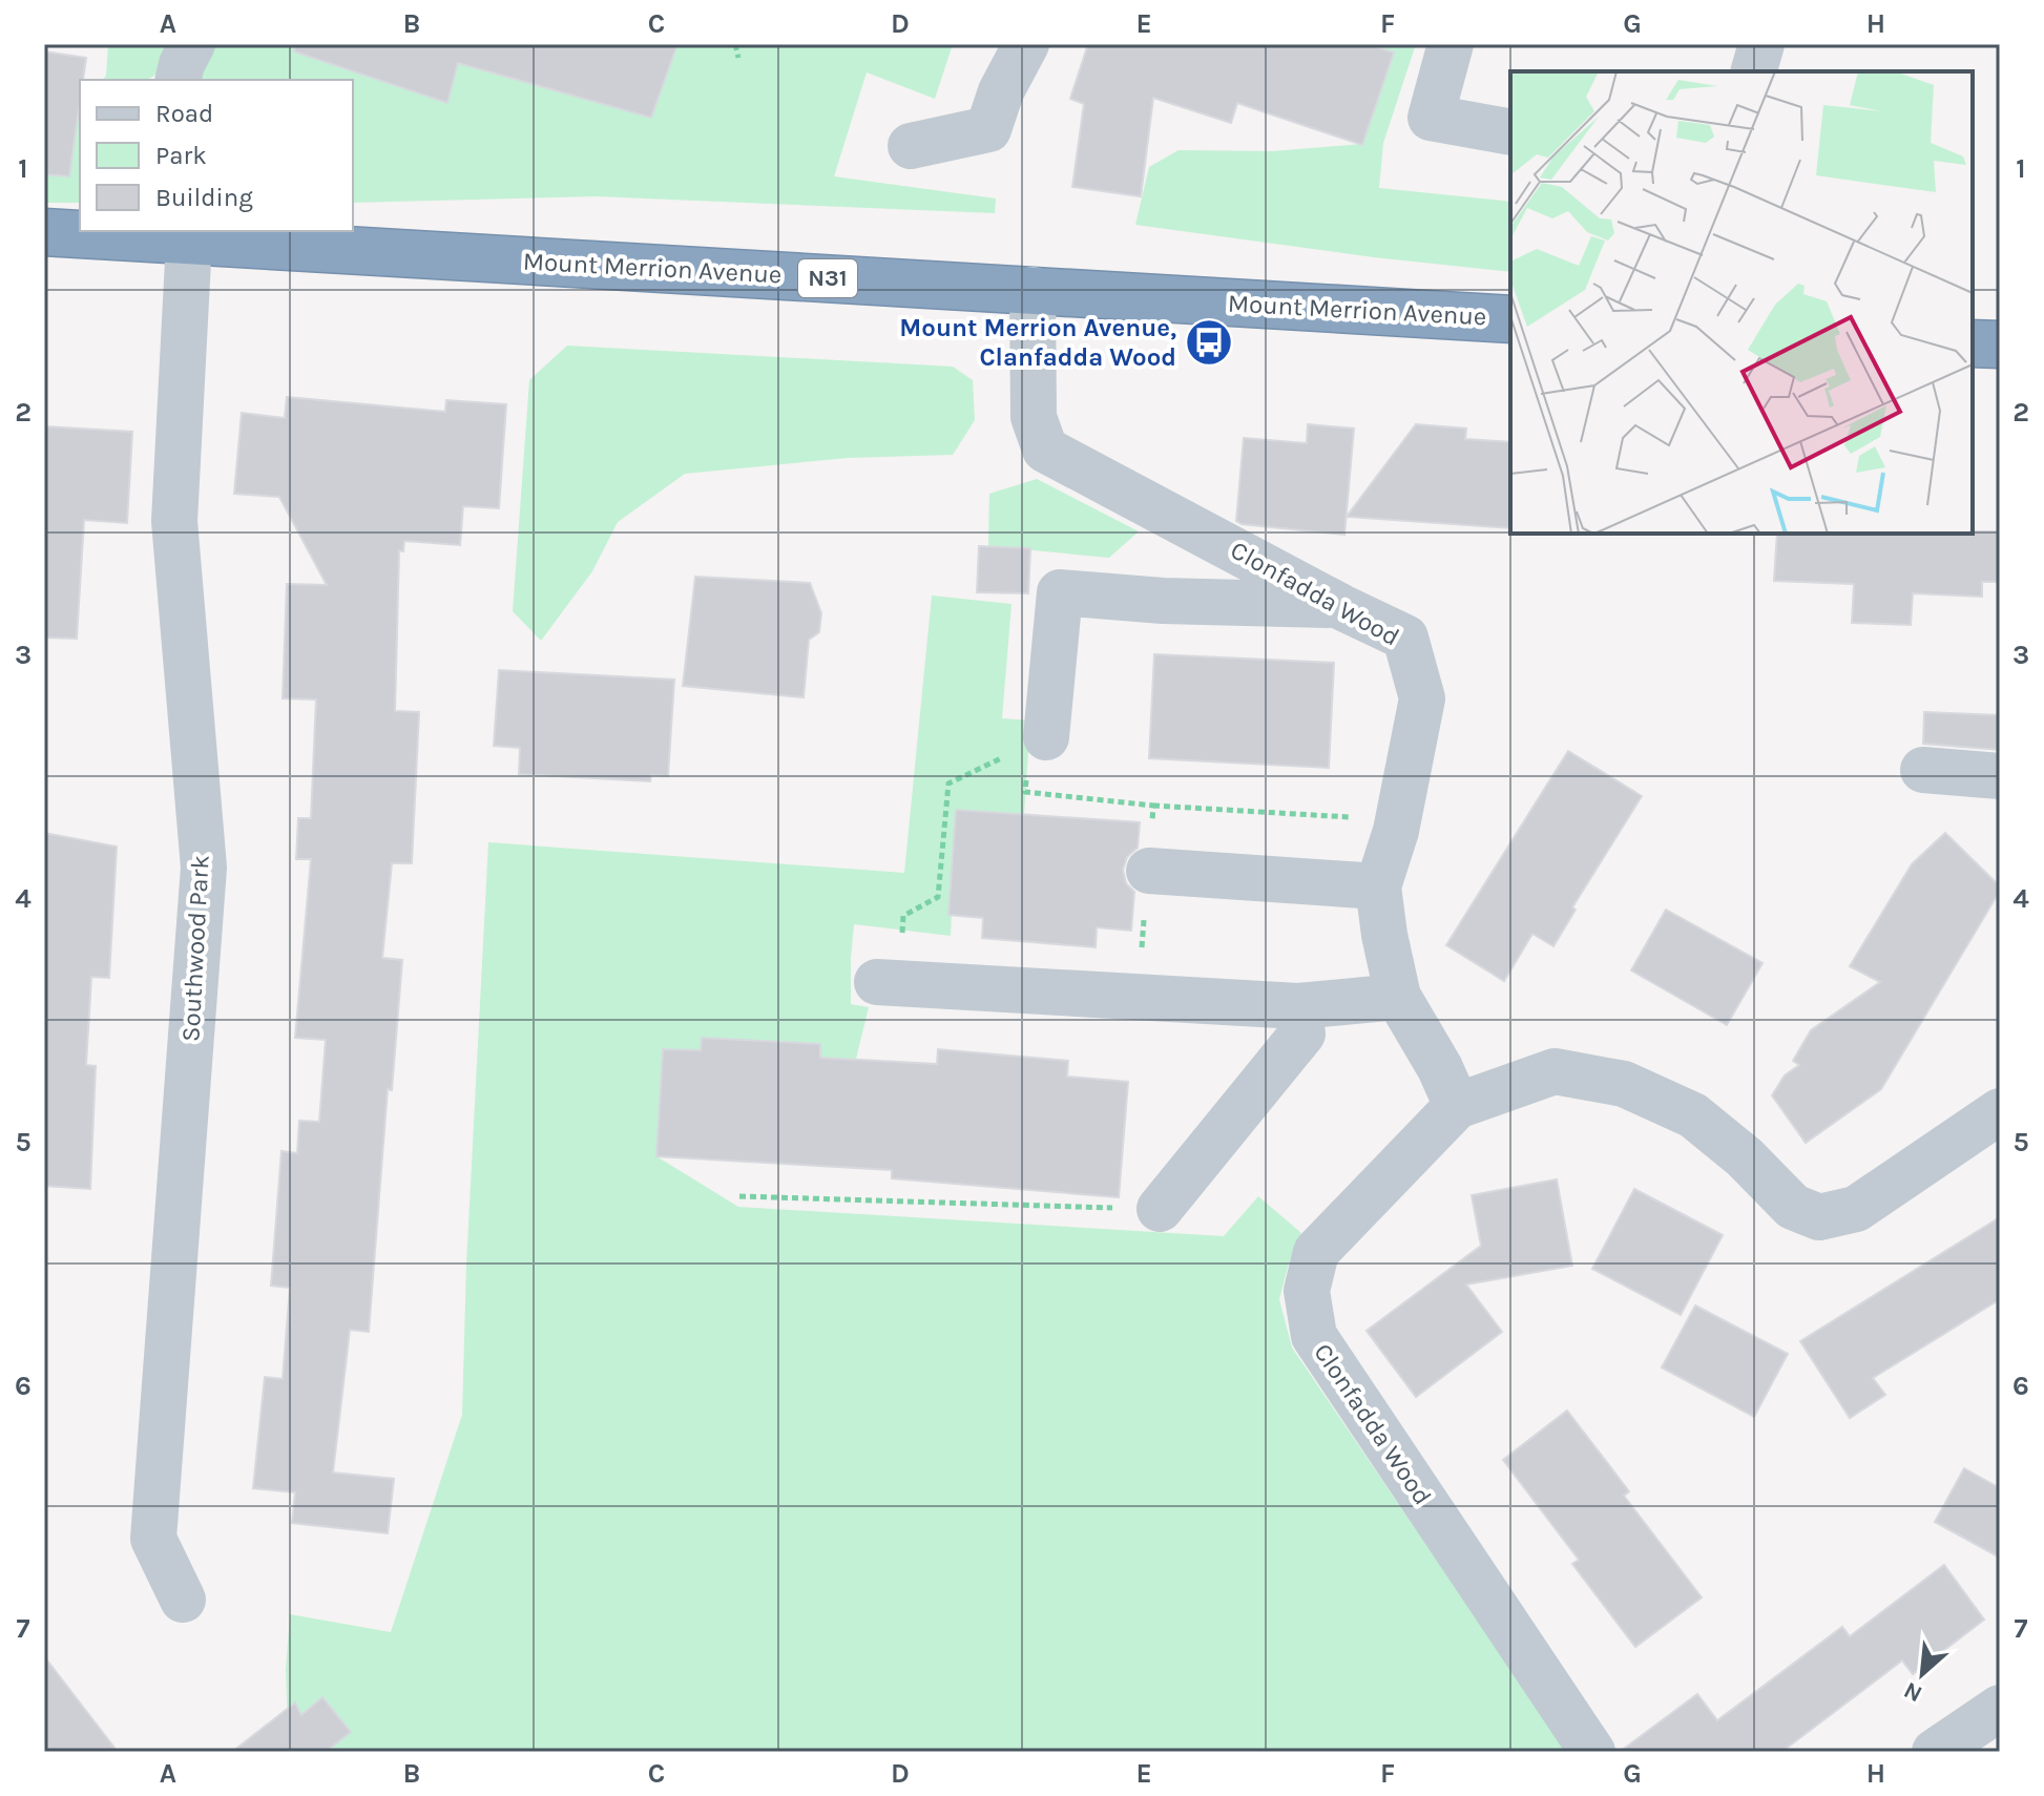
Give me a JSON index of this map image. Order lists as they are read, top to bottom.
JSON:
{
  "streets": {
    "highway": ["Mount Merrion Avenue", "N31"],
    "street": ["Clonfadda Wood", "Southwood Park"]
  },
  "crossings": [
    ["Mount Merrion Avenue", "Clonfadda Wood"],
    ["Mount Merrion Avenue", "Southwood Park"]
  ],
  "places": {
    "bus stop": ["Mount Merrion Avenue, Clanfadda Wood"]
  },
  "legend": ["Road", "Park", "Building"],
  "north": "bottom left",
  "grid": {
    "columns": [
      "A",
      "B",
      "C",
      "D",
      "E",
      "F",
      "G",
      "H"
    ],
    "rows": [
      "1",
      "2",
      "3",
      "4",
      "5",
      "6",
      "7"
    ]
  }
}
